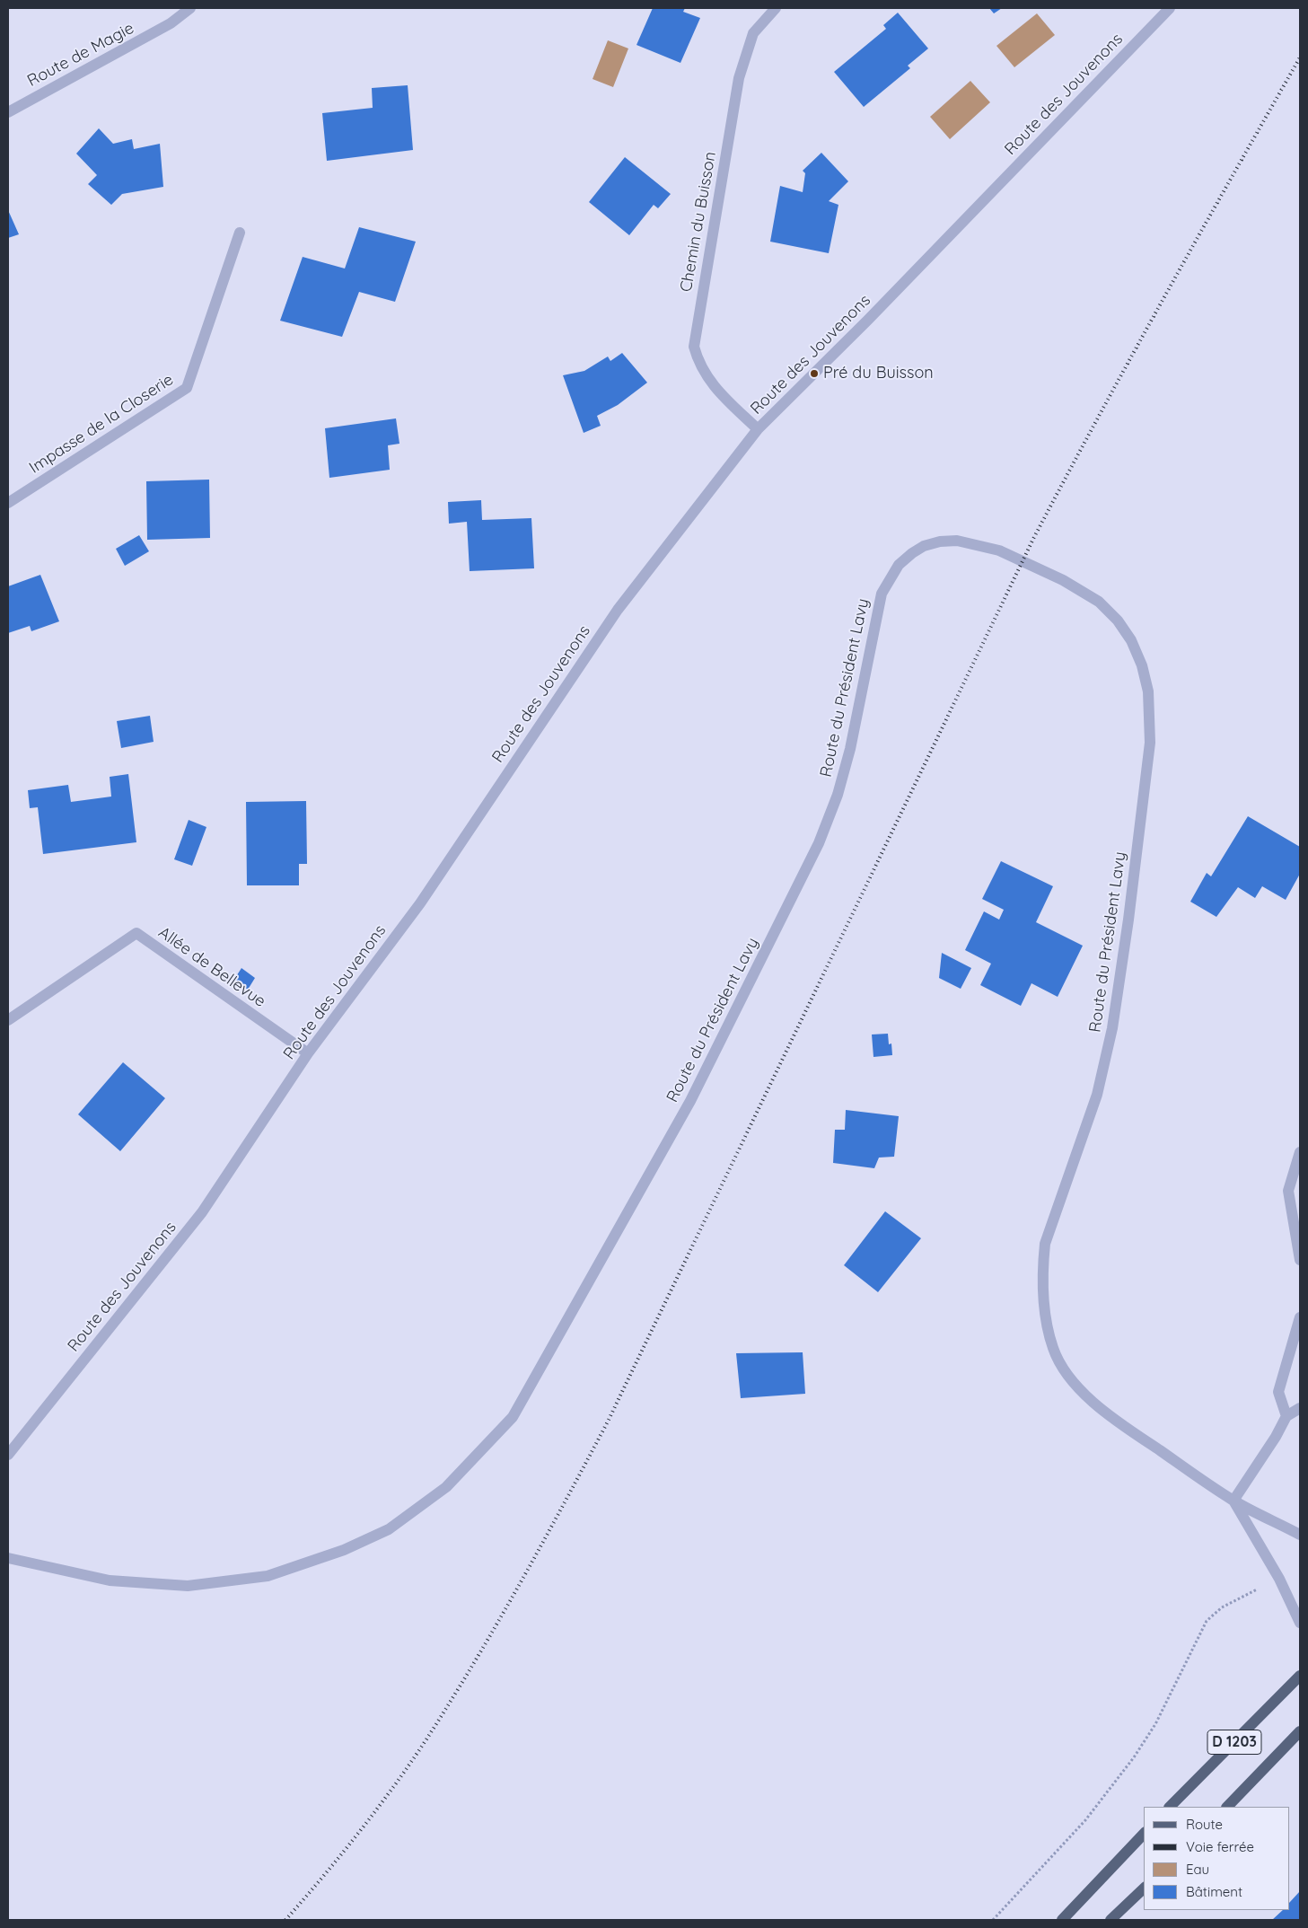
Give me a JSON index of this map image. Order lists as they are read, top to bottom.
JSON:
{
  "streets": {
    "main road": ["D 1203"],
    "street": [
      "Route de Magie",
      "Route des Jouvenons",
      "Chemin du Buisson",
      "Impasse de la Closerie",
      "Route du Président Lavy",
      "Allée de Bellevue"
    ]
  },
  "crossings": [
    ["Route des Jouvenons", "Chemin du Buisson"],
    ["Route des Jouvenons", "Allée de Bellevue"]
  ],
  "places": ["Pré du Buisson"],
  "legend": [
    "Route",
    "Voie ferrée",
    "Eau",
    "Bâtiment"
  ]
}
